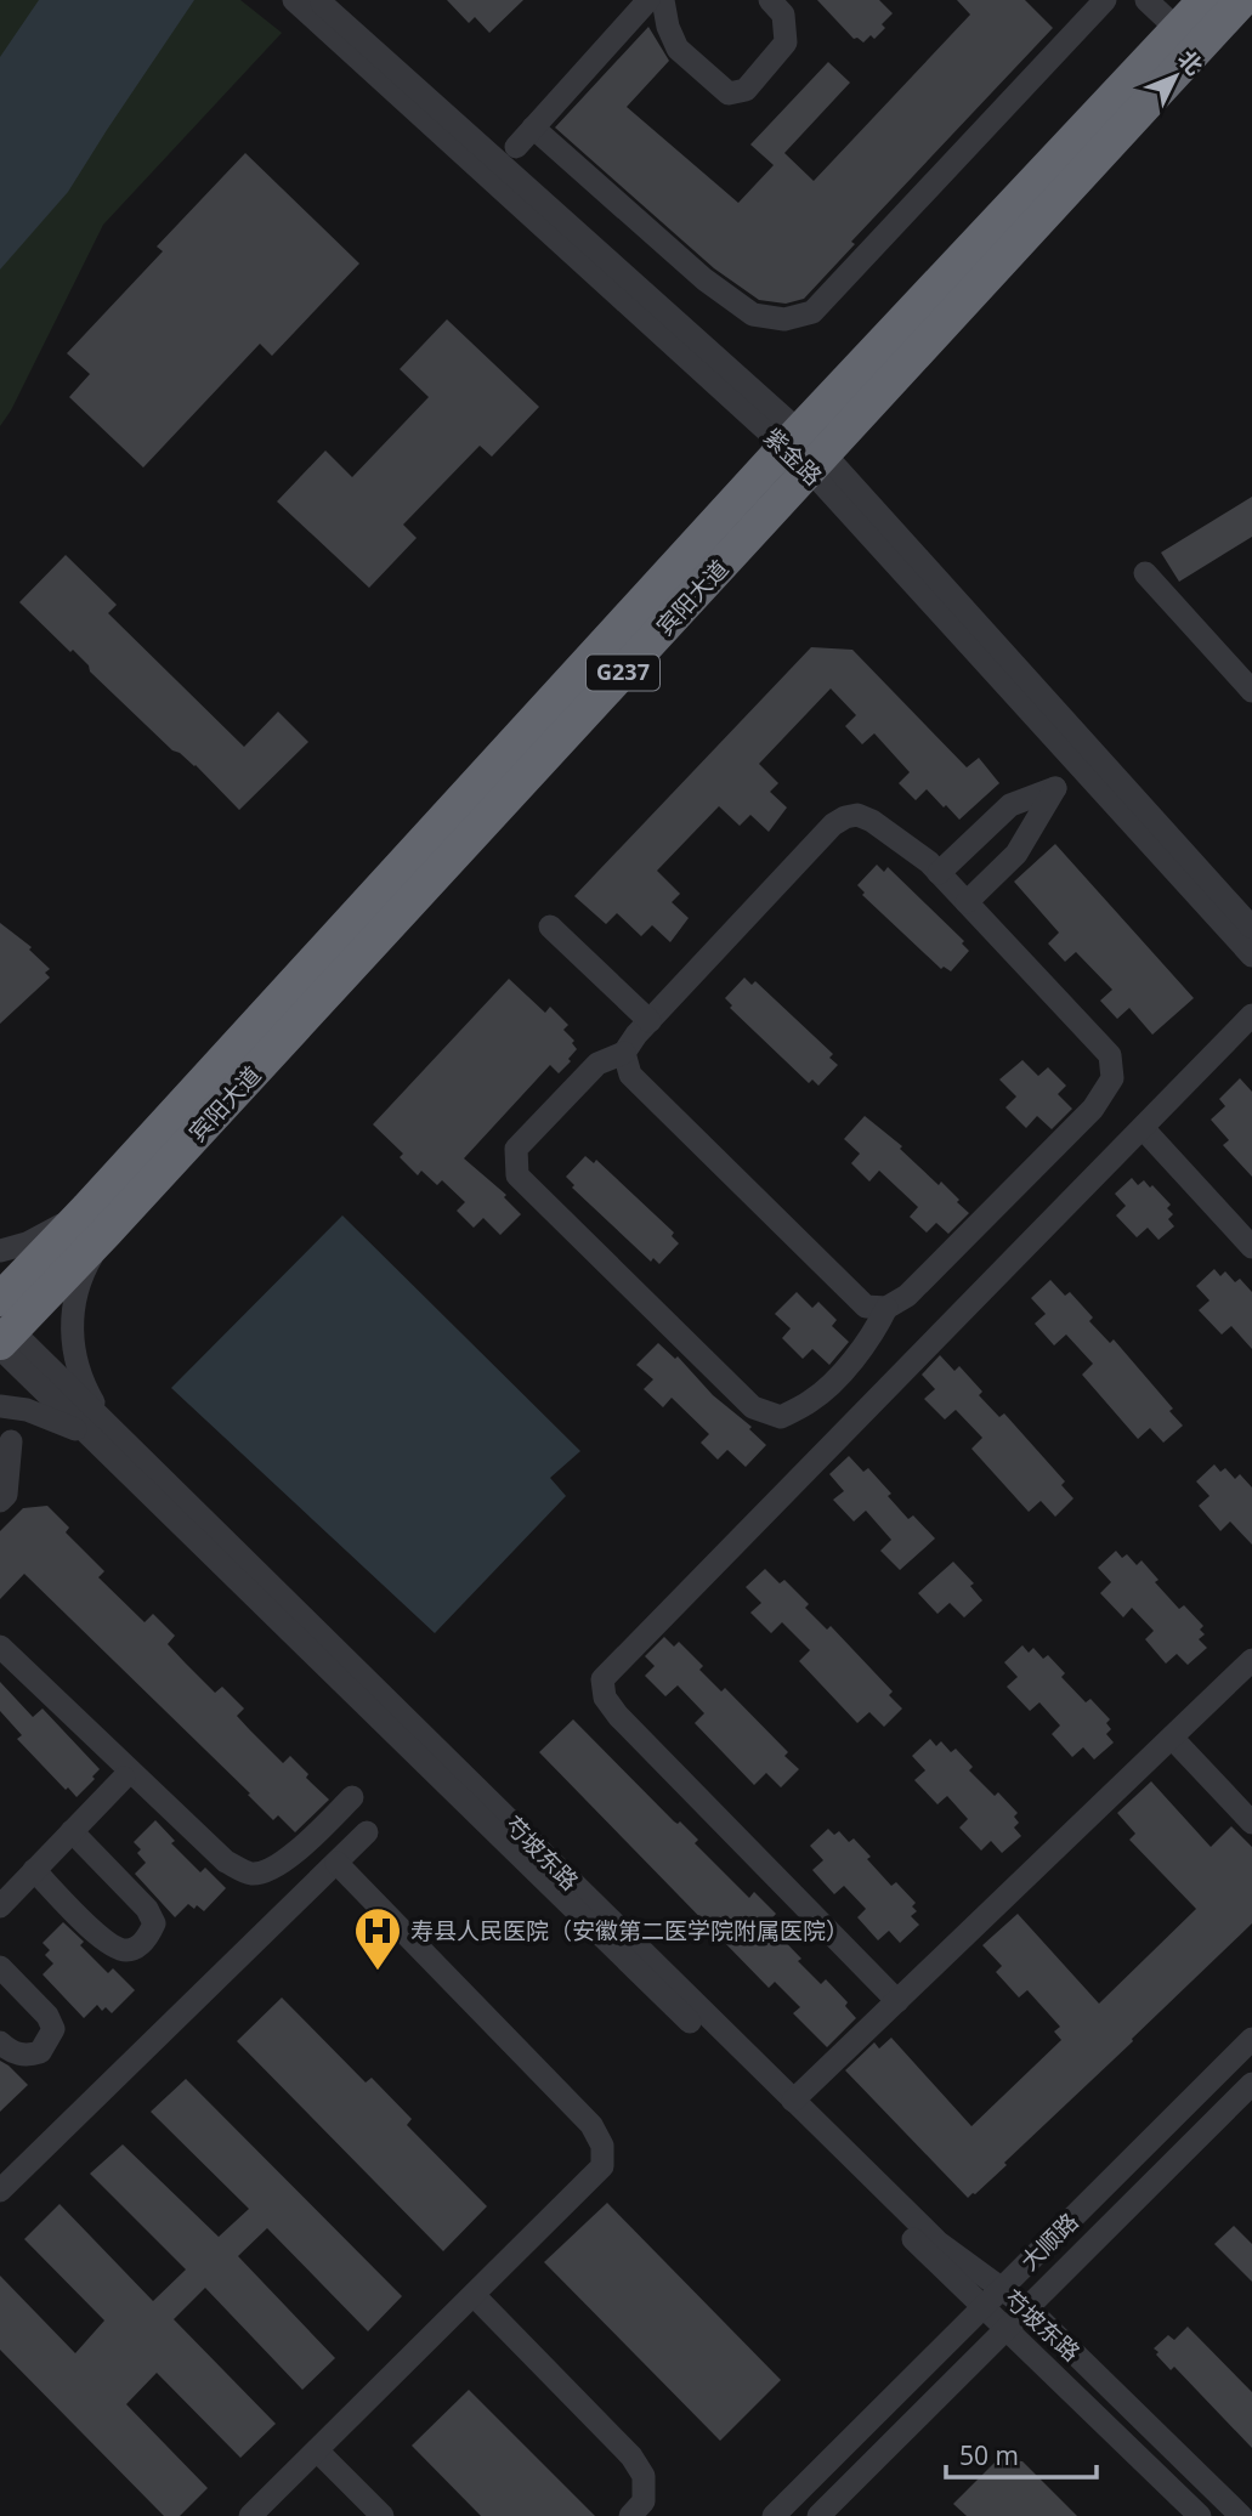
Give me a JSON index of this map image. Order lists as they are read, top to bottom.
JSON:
{
  "streets": {
    "highway": ["宾阳大道", "G237"],
    "street": ["紫金路", "芍坡东路", "大顺路"]
  },
  "crossings": [
    ["紫金路", "宾阳大道"],
    ["宾阳大道", "芍坡东路"],
    ["芍坡东路", "大顺路"]
  ],
  "places": {
    "hospital": ["寿县人民医院（安徽第二医学院附属医院）"]
  },
  "scale_bar": "50 m",
  "north": "top right"
}
